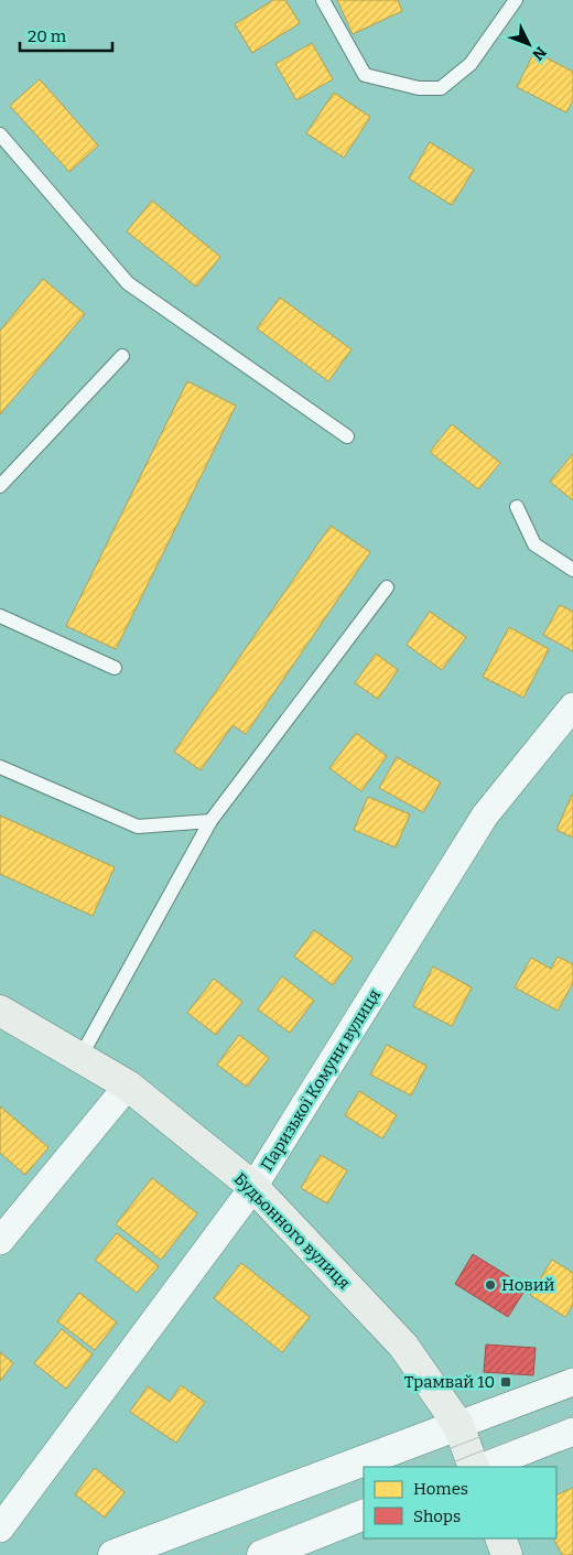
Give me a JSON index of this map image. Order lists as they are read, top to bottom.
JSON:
{
  "streets": {
    "main road": ["Будьонного вулиця"],
    "street": ["Паризької Комуни вулиця"]
  },
  "crossings": [
    ["Паризької Комуни вулиця", "Будьонного вулиця"]
  ],
  "places": {
    "other": ["Новий"],
    "transit": ["Трамвай 10"]
  },
  "legend": ["Homes", "Shops"],
  "scale_bar": "20 m",
  "north": "bottom right"
}
